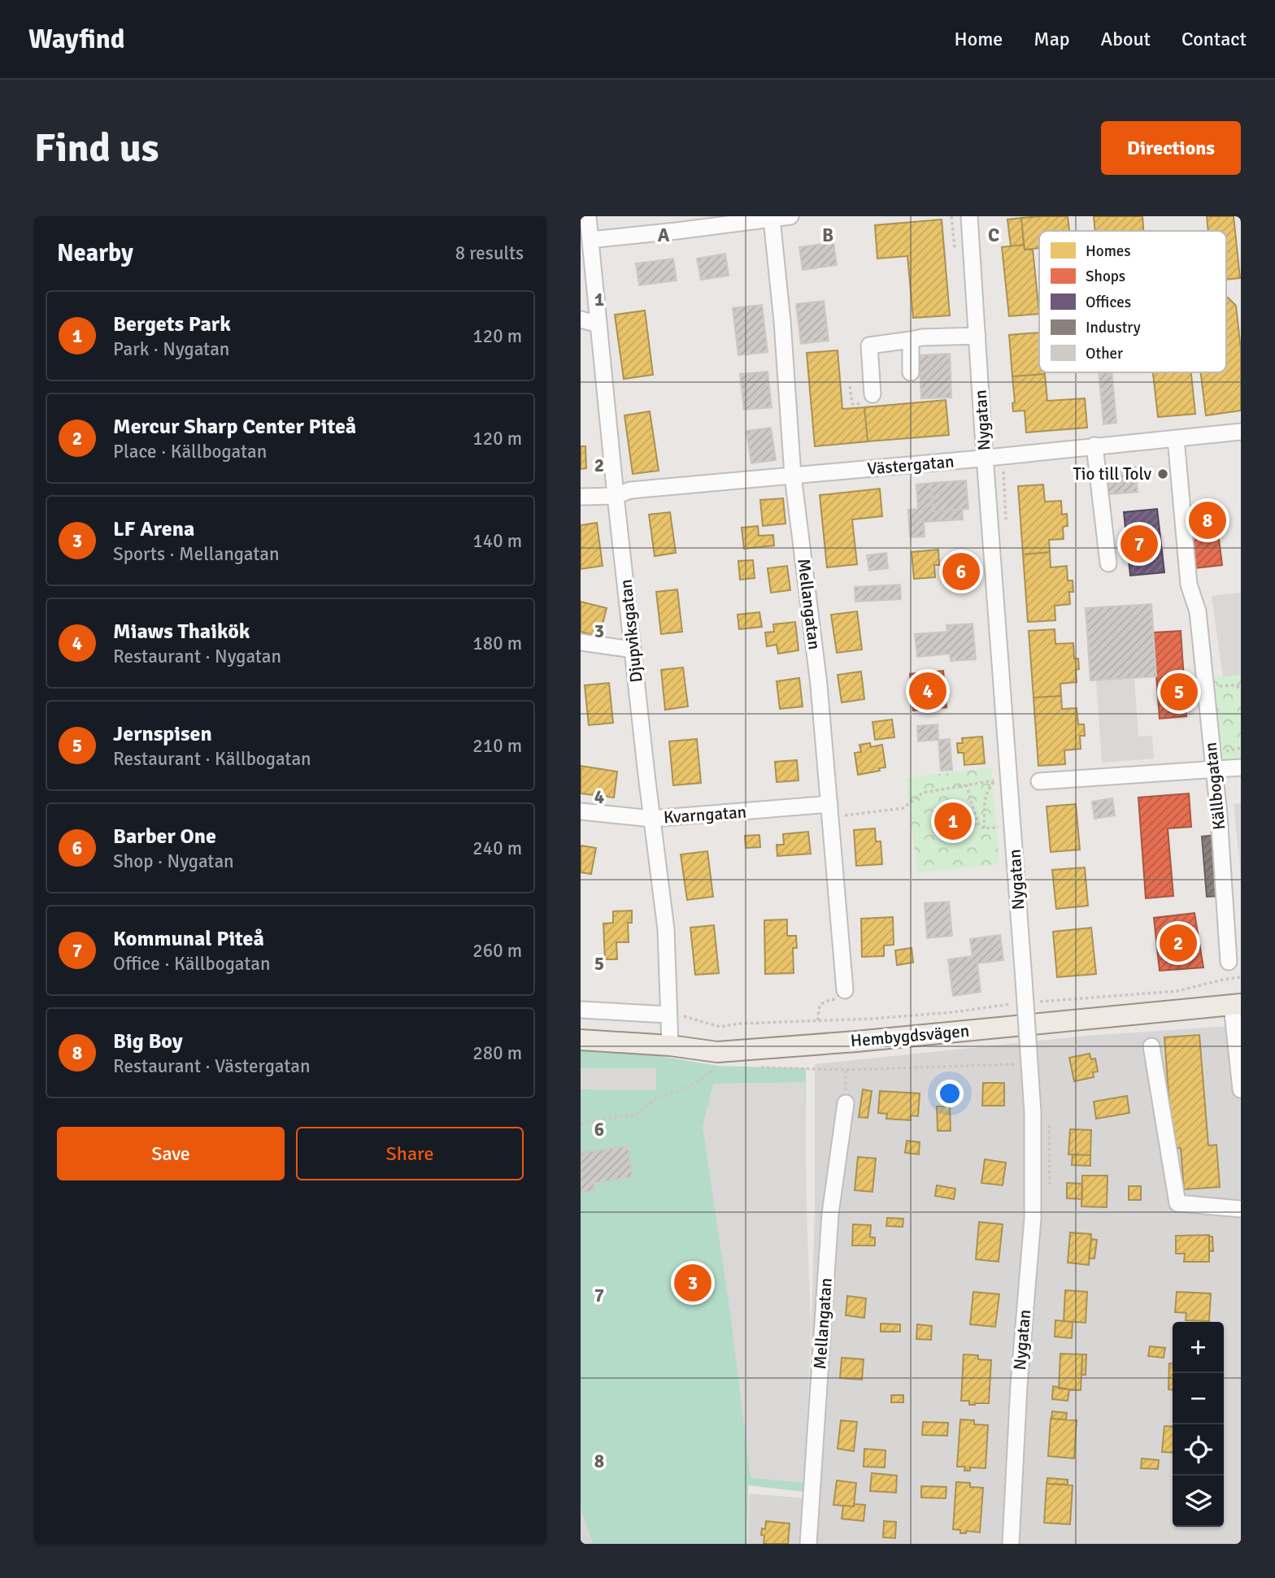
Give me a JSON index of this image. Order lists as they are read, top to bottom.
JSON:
{
  "streets": {
    "main road": ["Hembygdsvägen"],
    "street": [
      "Nygatan",
      "Västergatan",
      "Mellangatan",
      "Djupviksgatan",
      "Källbogatan",
      "Kvarngatan"
    ]
  },
  "crossings": [
    ["Nygatan", "Västergatan"],
    ["Västergatan", "Mellangatan"],
    ["Västergatan", "Djupviksgatan"],
    ["Västergatan", "Källbogatan"],
    ["Mellangatan", "Kvarngatan"],
    ["Djupviksgatan", "Kvarngatan"],
    ["Djupviksgatan", "Hembygdsvägen"]
  ],
  "places": ["Tio till Tolv"],
  "legend": [
    "Homes",
    "Shops",
    "Offices",
    "Industry",
    "Other"
  ],
  "page": {
    "header": "Wayfind",
    "nav": [
      "Home",
      "Map",
      "About",
      "Contact"
    ],
    "buttons": [
      "Directions",
      ["Save", "Share"]
    ],
    "title": "Find us",
    "heading": ["Nearby", "8 results"],
    "list": [
      {
        "mark": "1",
        "name": "Bergets Park",
        "note": "Park · Nygatan",
        "value": "120 m"
      },
      {
        "mark": "2",
        "name": "Mercur Sharp Center Piteå",
        "note": "Place · Källbogatan",
        "value": "120 m"
      },
      {
        "mark": "3",
        "name": "LF Arena",
        "note": "Sports · Mellangatan",
        "value": "140 m"
      },
      {
        "mark": "4",
        "name": "Miaws Thaikök",
        "note": "Restaurant · Nygatan",
        "value": "180 m"
      },
      {
        "mark": "5",
        "name": "Jernspisen",
        "note": "Restaurant · Källbogatan",
        "value": "210 m"
      },
      {
        "mark": "6",
        "name": "Barber One",
        "note": "Shop · Nygatan",
        "value": "240 m"
      },
      {
        "mark": "7",
        "name": "Kommunal Piteå",
        "note": "Office · Källbogatan",
        "value": "260 m"
      },
      {
        "mark": "8",
        "name": "Big Boy",
        "note": "Restaurant · Västergatan",
        "value": "280 m"
      }
    ],
    "pins": [
      "8",
      "7",
      "6",
      "4",
      "5",
      "1",
      "2",
      "3"
    ],
    "map_buttons": ["+", "−"]
  },
  "grid": {
    "columns": ["A", "B", "C"],
    "rows": [
      "1",
      "2",
      "3",
      "4",
      "5",
      "6",
      "7",
      "8"
    ]
  }
}
